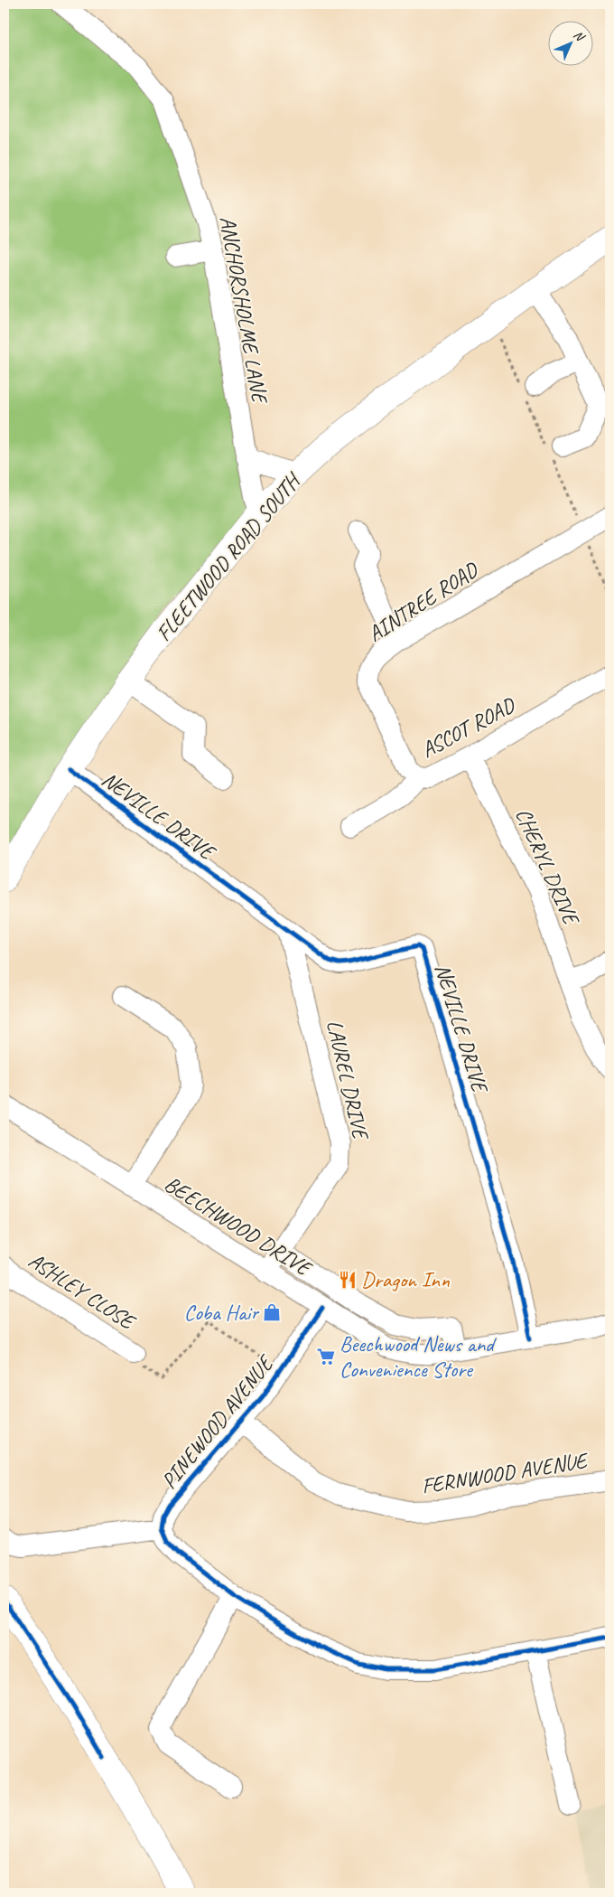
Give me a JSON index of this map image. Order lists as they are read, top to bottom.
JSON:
{
  "streets": {
    "main road": ["FLEETWOOD ROAD SOUTH"],
    "street": [
      "ANCHORSHOLME LANE",
      "AINTREE ROAD",
      "ASCOT ROAD",
      "NEVILLE DRIVE",
      "CHERYL DRIVE",
      "LAUREL DRIVE",
      "BEECHWOOD DRIVE",
      "ASHLEY CLOSE",
      "PINEWOOD AVENUE",
      "FERNWOOD AVENUE"
    ]
  },
  "crossings": [
    ["ANCHORSHOLME LANE", "FLEETWOOD ROAD SOUTH"],
    ["FLEETWOOD ROAD SOUTH", "NEVILLE DRIVE"],
    ["AINTREE ROAD", "ASCOT ROAD"],
    ["ASCOT ROAD", "CHERYL DRIVE"],
    ["NEVILLE DRIVE", "LAUREL DRIVE"],
    ["NEVILLE DRIVE", "BEECHWOOD DRIVE"],
    ["LAUREL DRIVE", "BEECHWOOD DRIVE"],
    ["BEECHWOOD DRIVE", "PINEWOOD AVENUE"],
    ["PINEWOOD AVENUE", "FERNWOOD AVENUE"]
  ],
  "places": {
    "restaurant": ["Dragon Inn"],
    "shop": ["Coba Hair"],
    "supermarket": ["Beechwood News and Convenience Store"]
  },
  "north": "top right"
}
